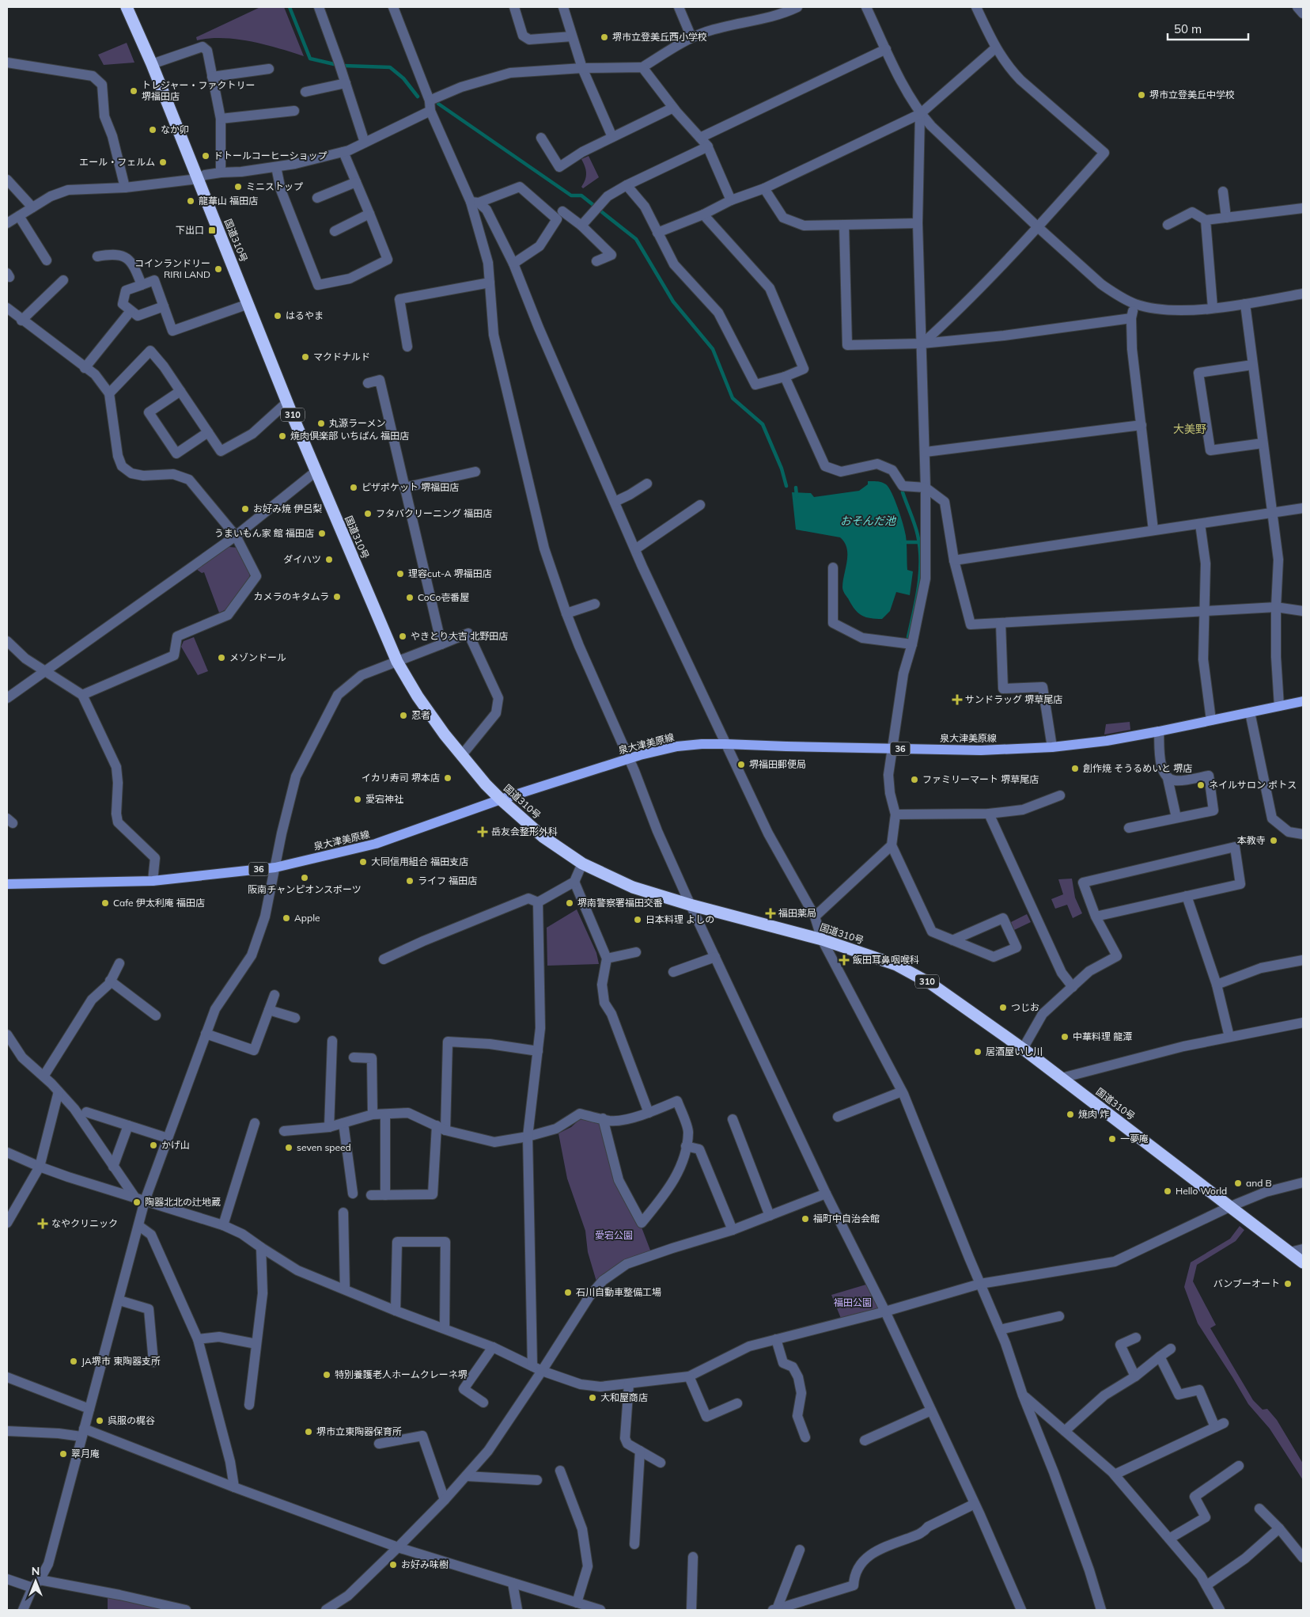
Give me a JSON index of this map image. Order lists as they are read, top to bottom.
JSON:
{
  "streets": {
    "highway": ["国道310号", "310"],
    "main road": ["泉大津美原線", "36"]
  },
  "crossings": [
    ["国道310号", "泉大津美原線"]
  ],
  "districts": ["大美野"],
  "water": ["おそんだ池"],
  "parks": ["愛宕公園", "福田公園"],
  "places": {
    "other": [
      "堺市立登美丘西小学校",
      "トレジャー・ファクトリー 堺福田店",
      "堺市立登美丘中学校",
      "なか卯",
      "ドトールコーヒーショップ",
      "エール・フェルム",
      "ミニストップ",
      "龍華山 福田店",
      "コインランドリー RIRI LAND",
      "はるやま",
      "マクドナルド",
      "丸源ラーメン",
      "焼肉倶楽部 いちばん 福田店",
      "ピザポケット 堺福田店",
      "お好み焼 伊呂梨",
      "フタバクリーニング 福田店",
      "うまいもん家 館 福田店",
      "ダイハツ",
      "理容cut-A 堺福田店",
      "カメラのキタムラ",
      "CoCo壱番屋",
      "やきとり大吉 北野田店",
      "メゾンドール",
      "忍者",
      "堺福田郵便局",
      "創作焼 そうるめいと 堺店",
      "イカリ寿司 堺本店",
      "ファミリーマート 堺草尾店",
      "ネイルサロン ポトス",
      "愛宕神社",
      "本教寺",
      "大同信用組合 福田支店",
      "阪南チャンピオンスポーツ",
      "ライフ 福田店",
      "Cafe 伊太利庵 福田店",
      "堺南警察署福田交番",
      "Apple",
      "日本料理 よしの",
      "つじお",
      "中華料理 龍潭",
      "居酒屋いし川",
      "焼肉 炸",
      "一夢庵",
      "かげ山",
      "seven speed",
      "and B",
      "Hello World",
      "陶器北北の辻地蔵",
      "福町中自治会館",
      "バンブーオート",
      "石川自動車整備工場",
      "JA堺市 東陶器支所",
      "特別養護老人ホームクレーネ堺",
      "大和屋商店",
      "呉服の梶谷",
      "堺市立東陶器保育所",
      "翠月庵",
      "お好み味樹"
    ],
    "transit": ["下出口"],
    "health": [
      "サンドラッグ 堺草尾店",
      "岳友会整形外科",
      "福田薬局",
      "飯田耳鼻咽喉科",
      "なやクリニック"
    ]
  },
  "scale_bar": "50 m",
  "north": "top"
}
